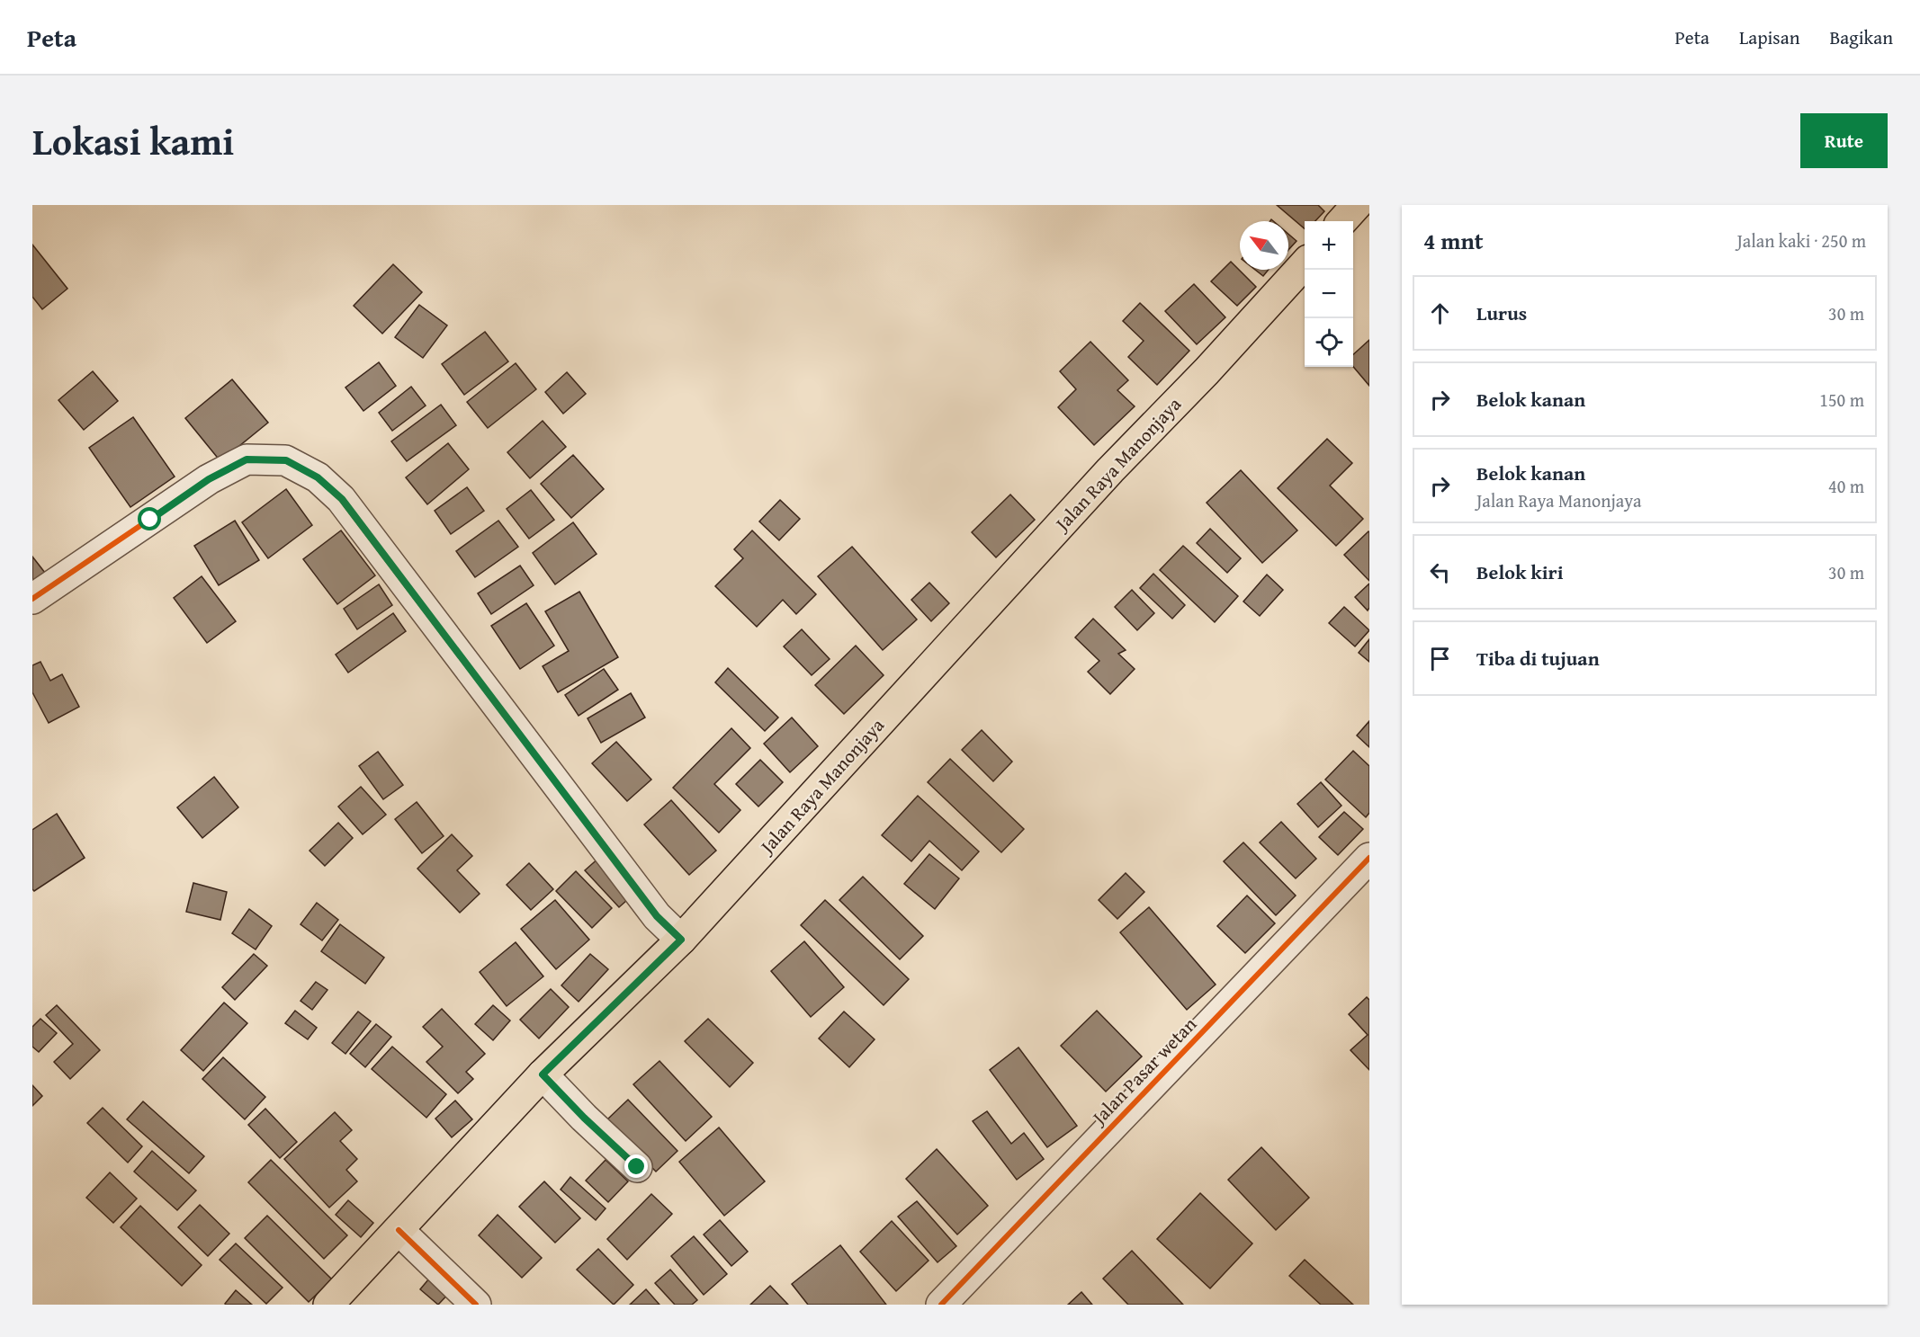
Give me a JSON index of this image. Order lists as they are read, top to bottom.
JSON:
{
  "streets": {
    "main road": ["Jalan Raya Manonjaya"],
    "street": ["Jalan Pasar wetan"]
  },
  "north": "top left",
  "page": {
    "header": "Peta",
    "nav": ["Peta", "Lapisan", "Bagikan"],
    "title": "Lokasi kami",
    "buttons": "Rute",
    "heading": ["4 mnt", "Jalan kaki · 250 m"],
    "map_buttons": ["+", "−"],
    "list": [
      ["Lurus", "30 m"],
      ["Belok kanan", "150 m"],
      ["Belok kanan", "Jalan Raya Manonjaya", "40 m"],
      ["Belok kiri", "30 m"],
      "Tiba di tujuan"
    ]
  }
}
